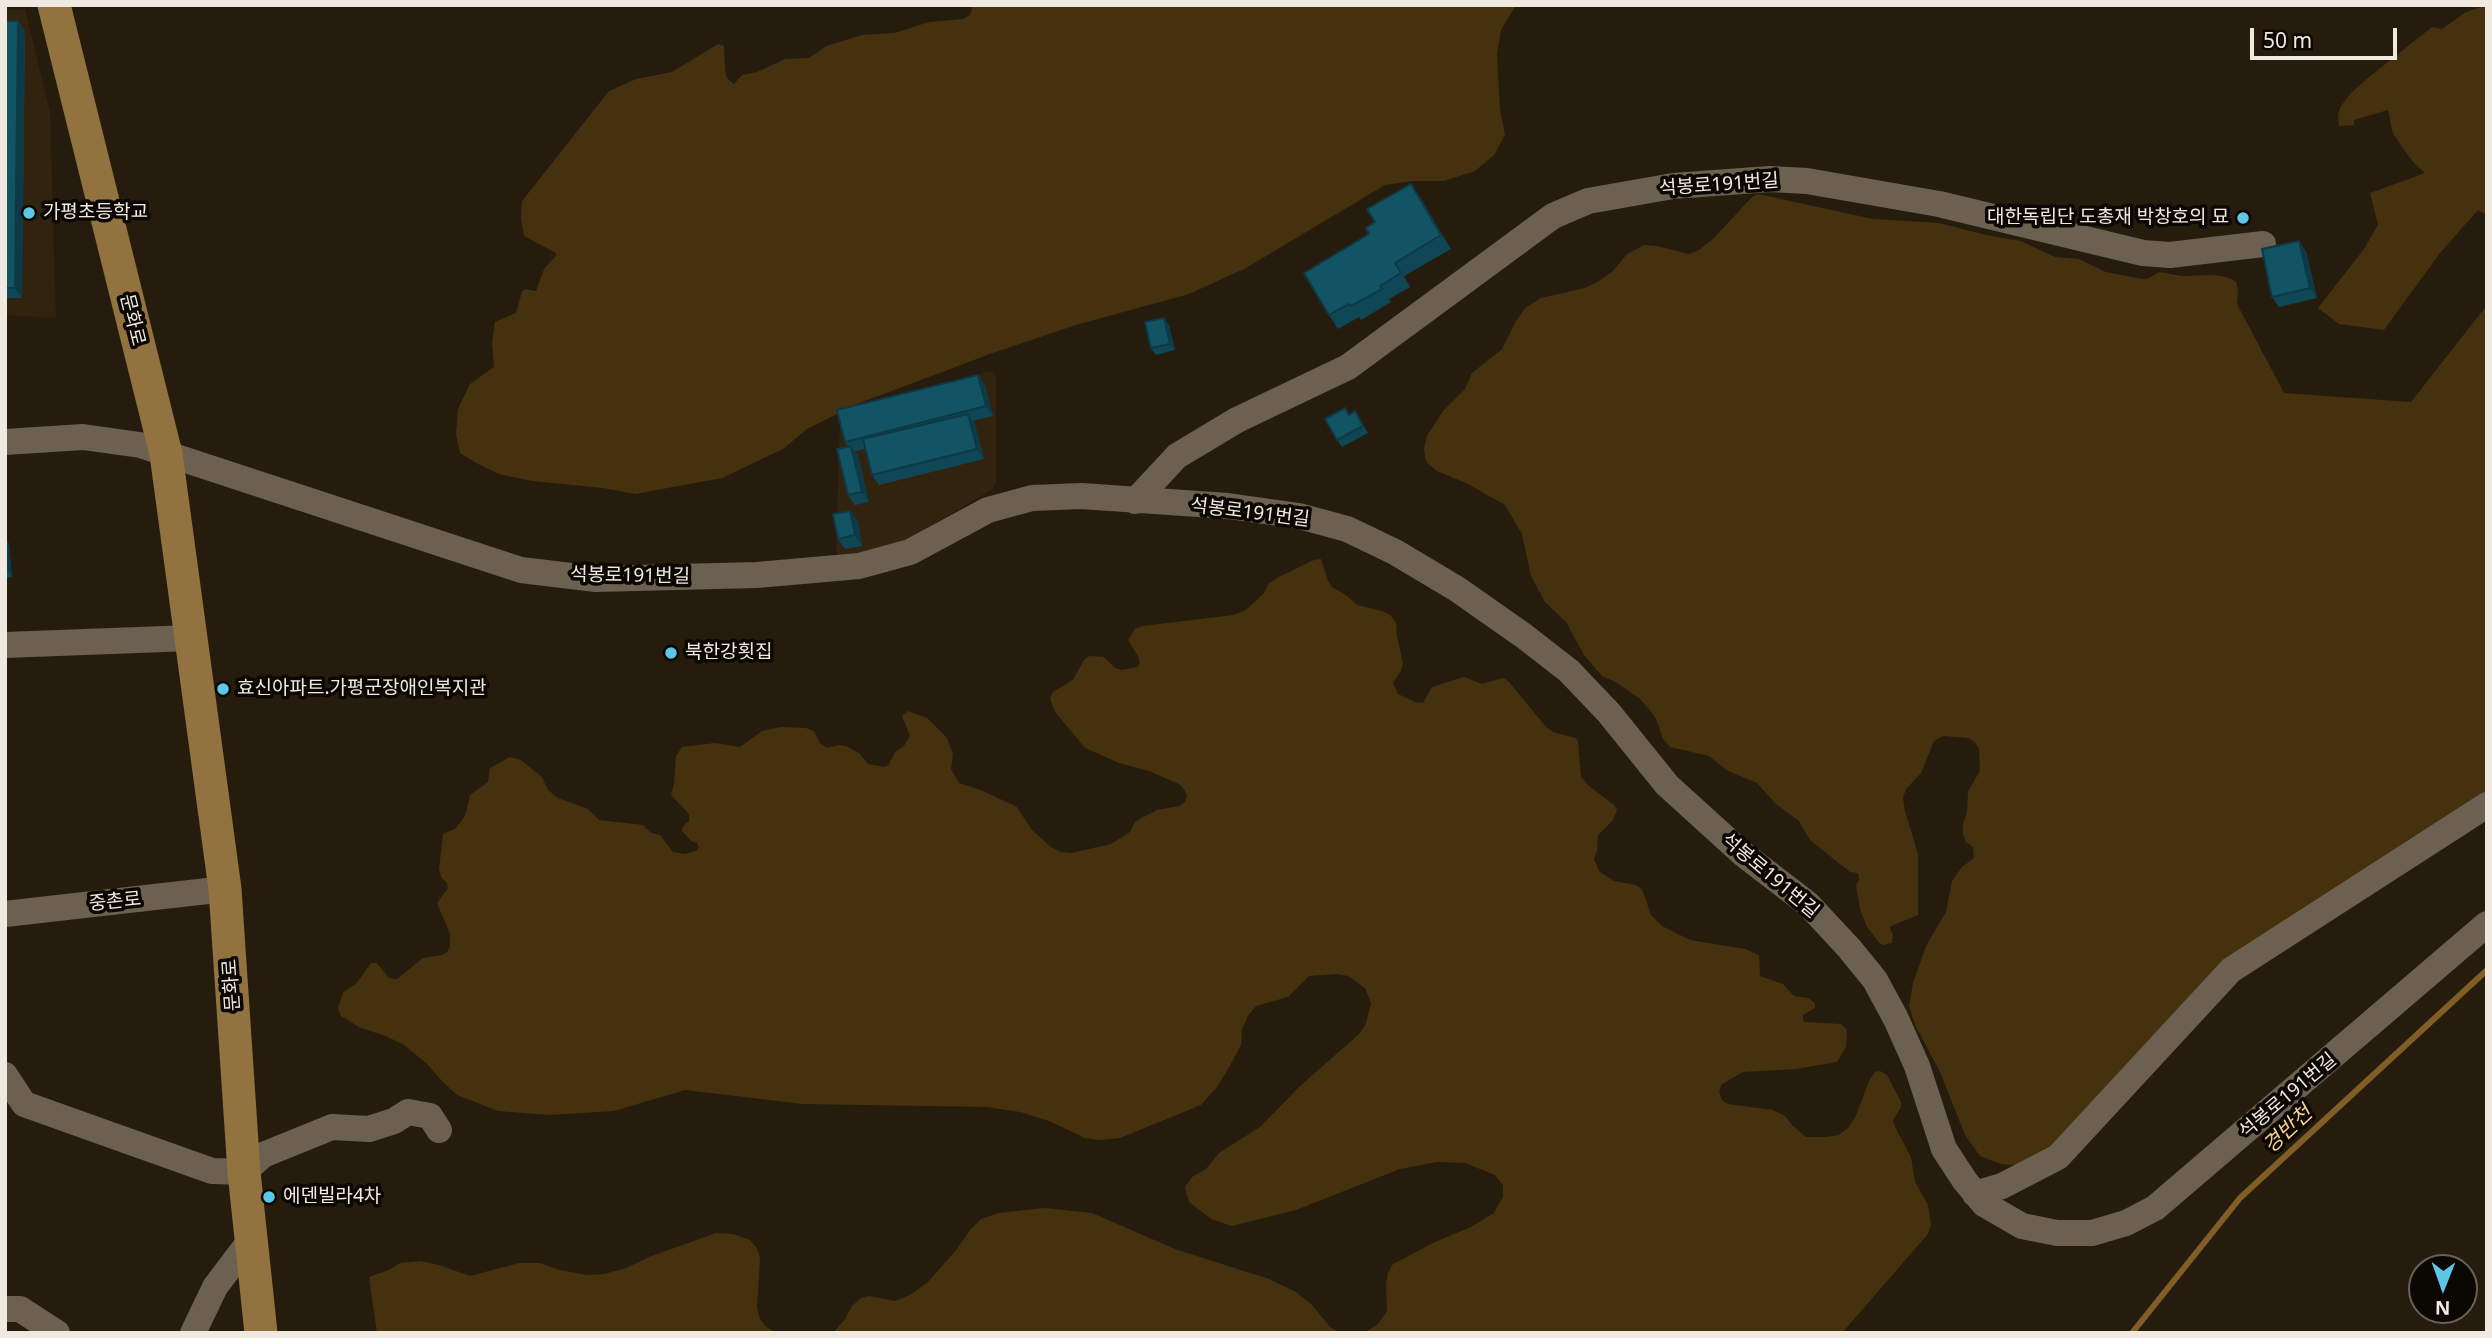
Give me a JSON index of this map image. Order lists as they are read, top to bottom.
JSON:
{
  "streets": {
    "main road": ["문화로"],
    "street": ["석봉로191번길", "중촌로"]
  },
  "crossings": [
    ["석봉로191번길", "문화로"],
    ["문화로", "중촌로"]
  ],
  "water": ["경반천"],
  "places": [
    "가평초등학교",
    "대한독립단 도총재 박창호의 묘",
    "북한강횟집",
    "효신아파트.가평군장애인복지관",
    "에덴빌라4차"
  ],
  "scale_bar": "50 m",
  "north": "bottom"
}
